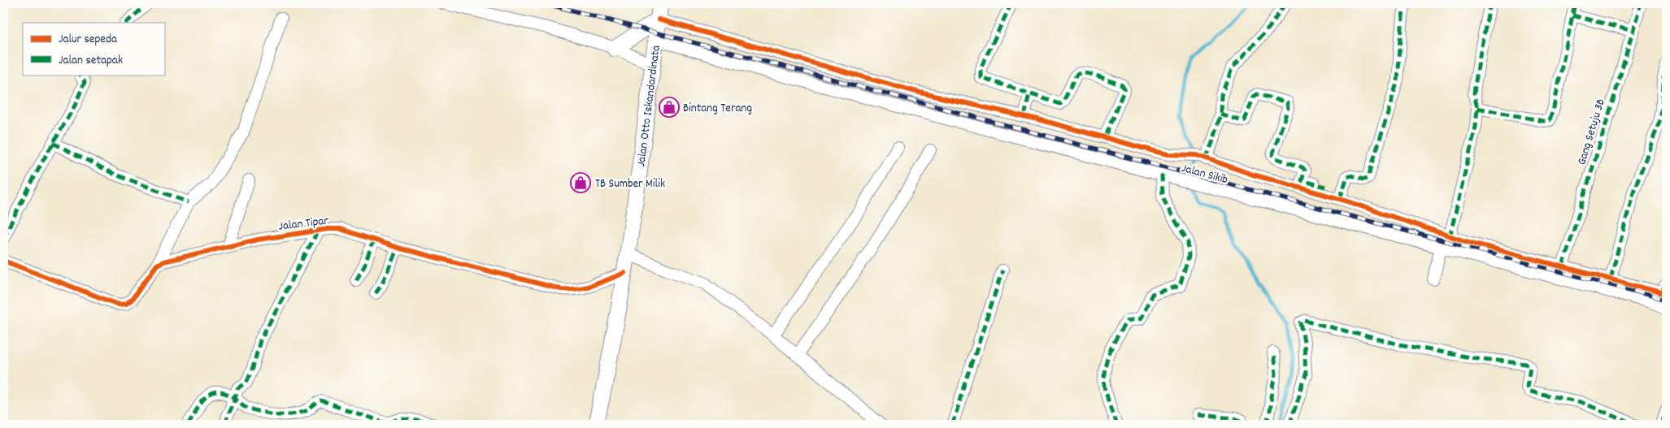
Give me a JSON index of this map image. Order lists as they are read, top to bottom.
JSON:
{
  "streets": {
    "main road": ["Jalan Otto Iskandardinata"],
    "street": ["Gang Setuju 3B", "Jalan Sikib", "Jalan Tipar"]
  },
  "crossings": [
    ["Jalan Otto Iskandardinata", "Jalan Sikib"],
    ["Jalan Otto Iskandardinata", "Jalan Tipar"]
  ],
  "places": {
    "shop": ["Bintang Terang", "TB Sumber Milik"]
  },
  "legend": ["Jalur sepeda", "Jalan setapak"]
}
